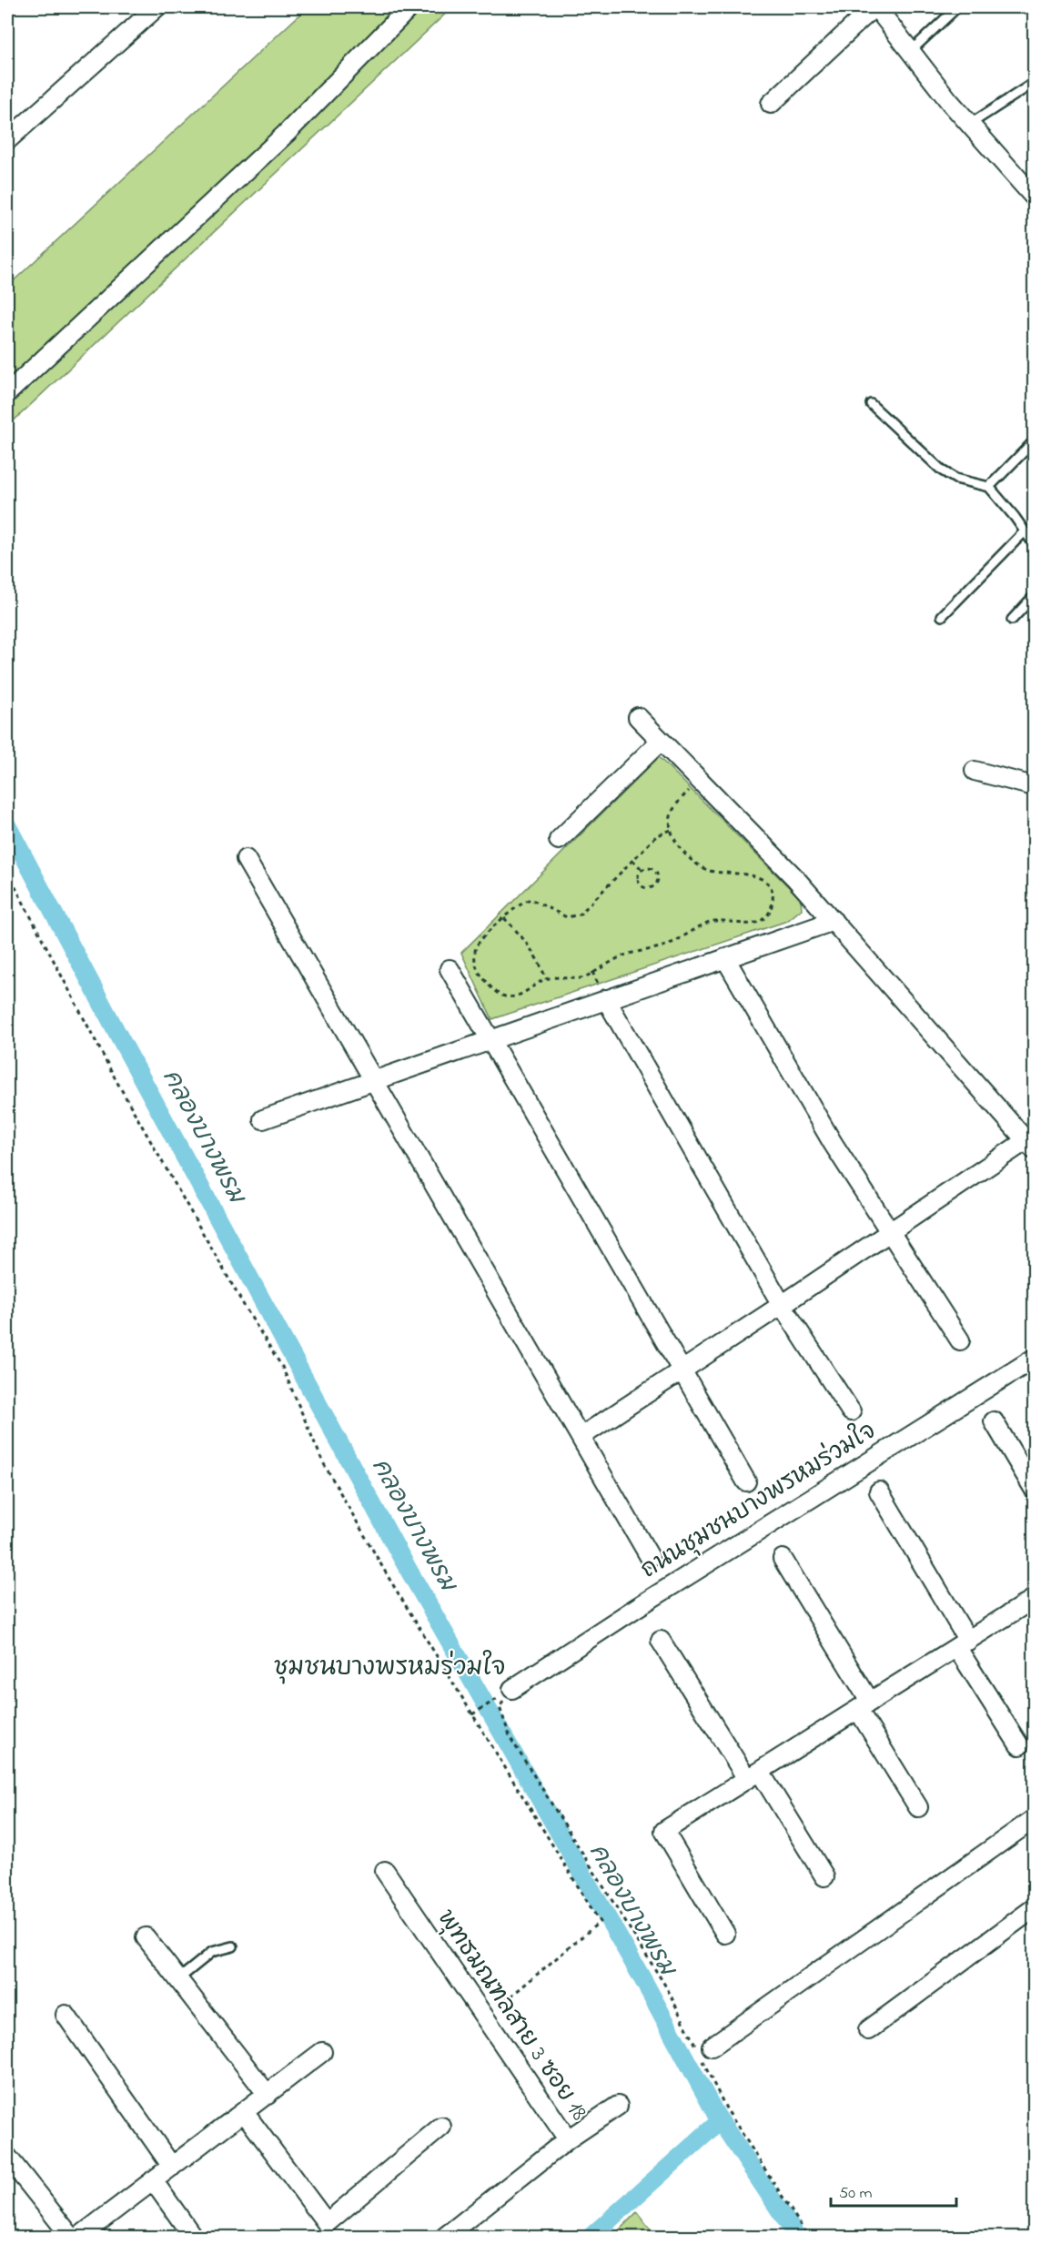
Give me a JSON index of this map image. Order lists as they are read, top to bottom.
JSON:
{
  "streets": {
    "street": ["ถนนชุมชนบางพรหมร่วมใจ", "พุทธมณฑลสาย 3 ซอย 18"]
  },
  "districts": ["ชุมชนบางพรหมร่วมใจ"],
  "water": ["คลองบางพรม"],
  "scale_bar": "50 m"
}
